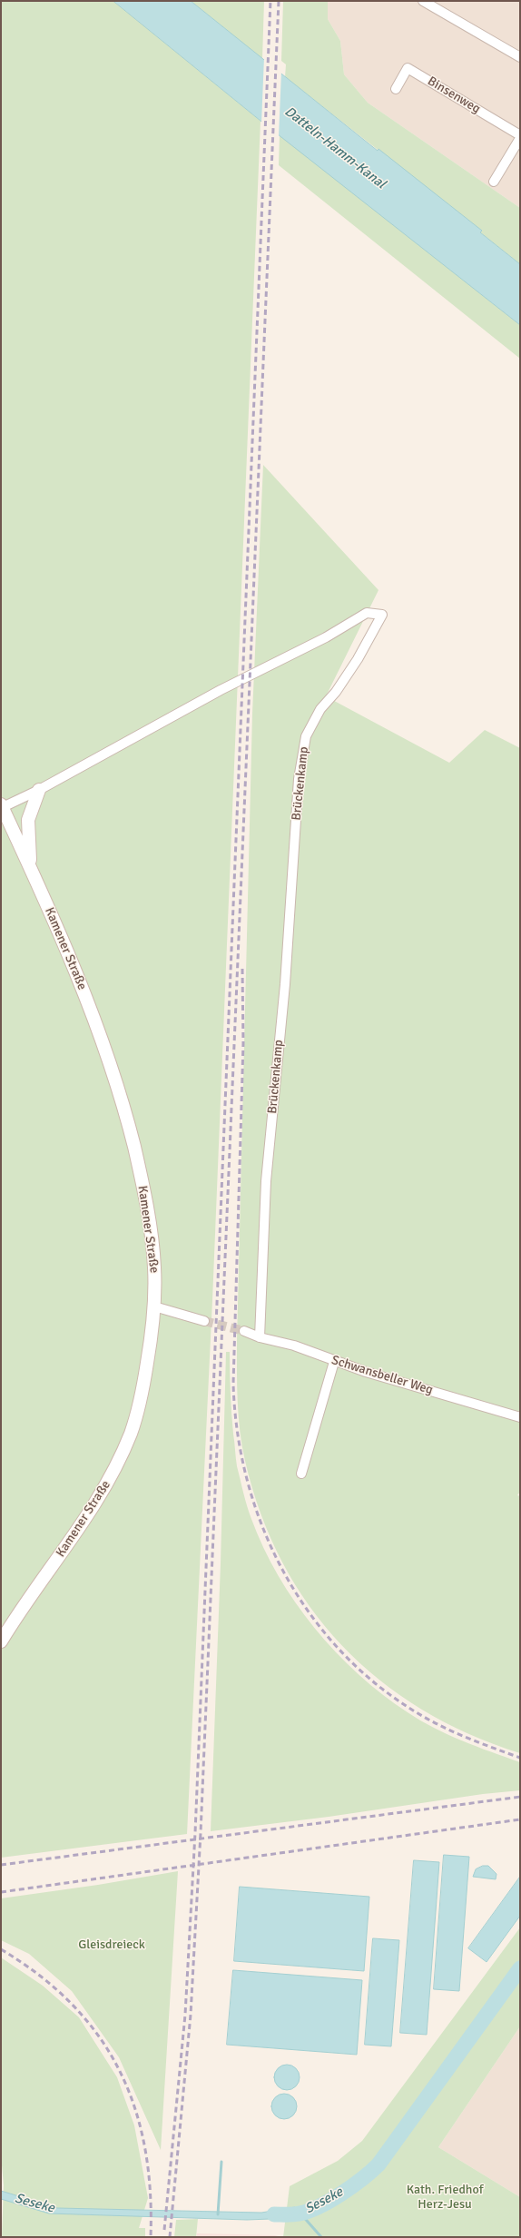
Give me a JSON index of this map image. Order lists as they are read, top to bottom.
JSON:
{
  "streets": {
    "main road": ["Kamener Straße"],
    "street": ["Binsenweg", "Brückenkamp", "Schwansbeller Weg"]
  },
  "crossings": [
    ["Brückenkamp", "Kamener Straße"],
    ["Brückenkamp", "Schwansbeller Weg"]
  ],
  "water": ["Datteln-Hamm-Kanal", "Seseke"],
  "parks": ["Gleisdreieck", "Kath. Friedhof Herz-Jesu"]
}
